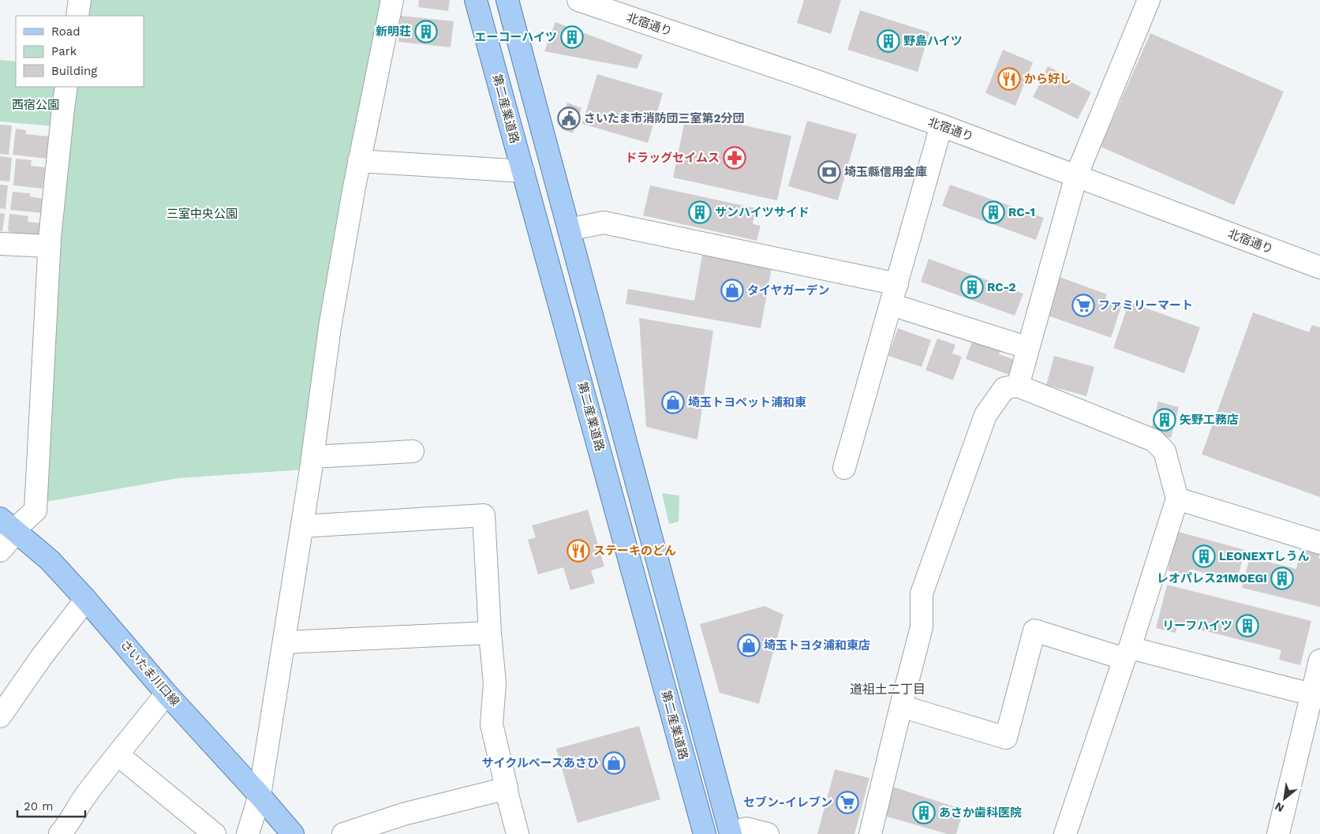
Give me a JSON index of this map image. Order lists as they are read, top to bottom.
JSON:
{
  "streets": {
    "main road": ["第二産業道路", "さいたま川口線"],
    "street": ["北宿通り"]
  },
  "districts": ["道祖土二丁目"],
  "parks": ["西宿公園", "三室中央公園"],
  "places": {
    "building": [
      "新明荘",
      "エーコーハイツ",
      "野島ハイツ",
      "サンハイツサイド",
      "RC-1",
      "RC-2",
      "矢野工務店",
      "LEONEXTしうん",
      "レオパレス21MOEGI",
      "リーフハイツ",
      "あさか歯科医院"
    ],
    "restaurant": ["から好し", "ステーキのどん"],
    "public building": ["さいたま市消防団三室第2分団"],
    "pharmacy": ["ドラッグセイムス"],
    "bank": ["埼玉縣信用金庫"],
    "shop": [
      "タイヤガーデン",
      "埼玉トヨペット浦和東",
      "埼玉トヨタ浦和東店",
      "サイクルベースあさひ"
    ],
    "supermarket": ["ファミリーマート", "セブン-イレブン"]
  },
  "legend": ["Road", "Park", "Building"],
  "scale_bar": "20 m",
  "north": "bottom left"
}
